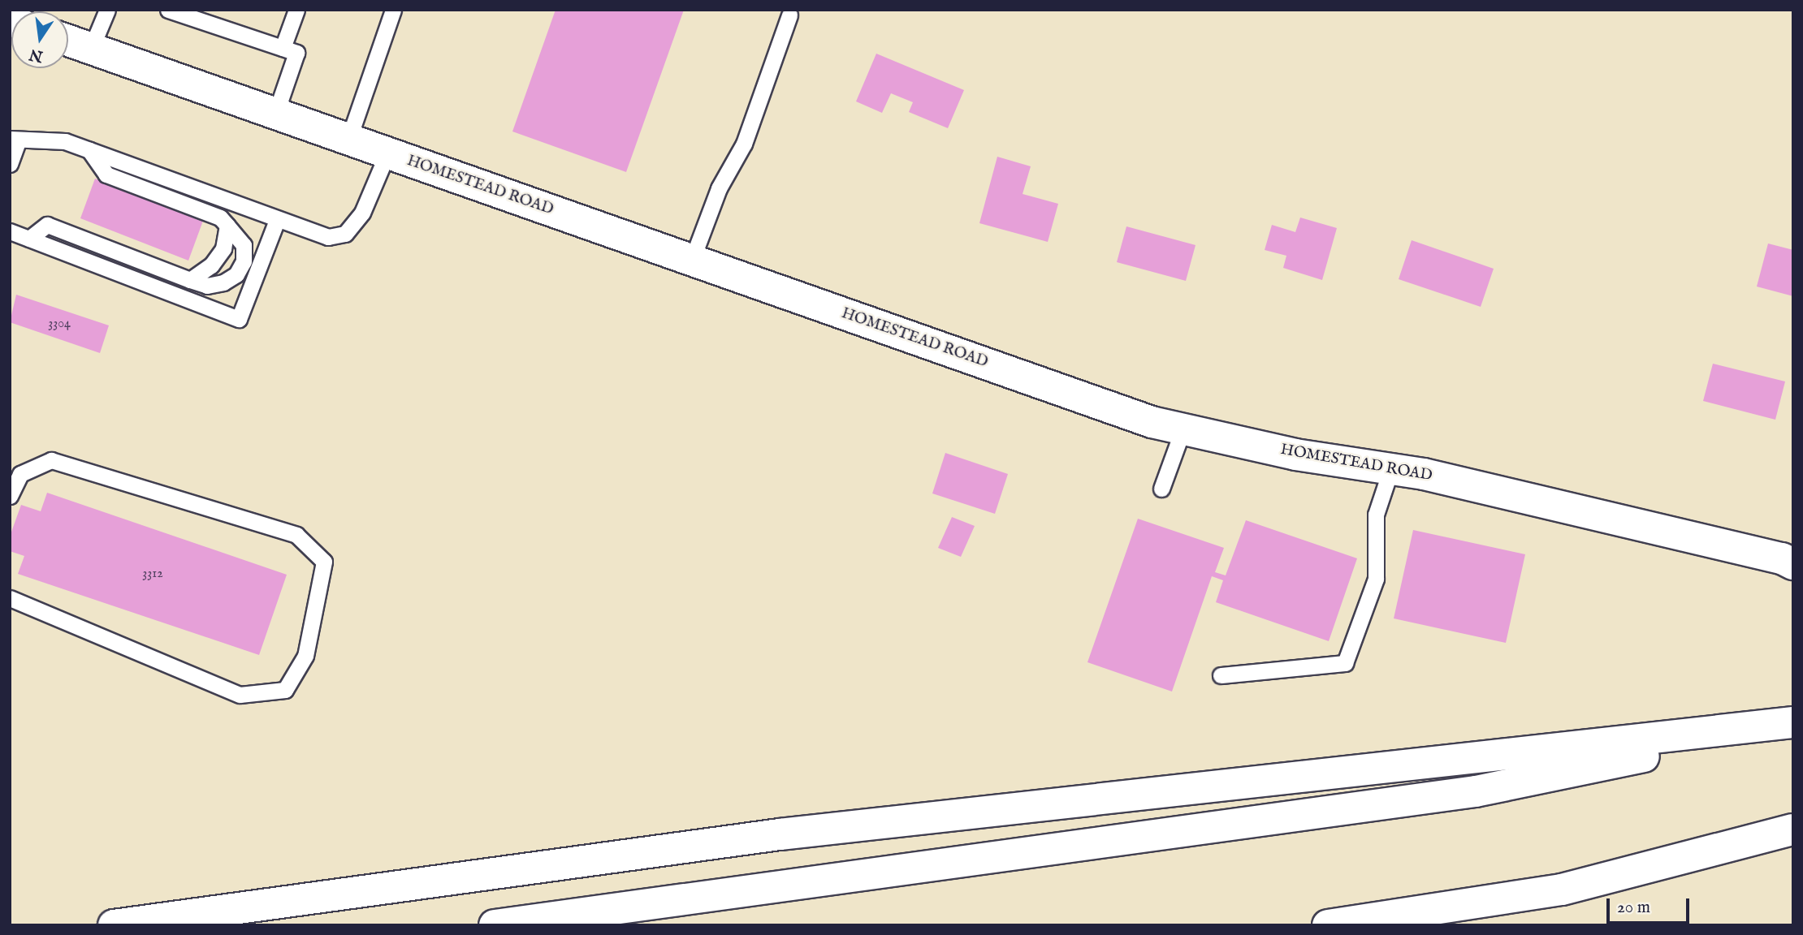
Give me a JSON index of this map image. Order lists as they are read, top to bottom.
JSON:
{
  "streets": {
    "main road": ["HOMESTEAD ROAD"]
  },
  "house_numbers": ["3304", "3312"],
  "scale_bar": "20 m",
  "north": "bottom"
}
